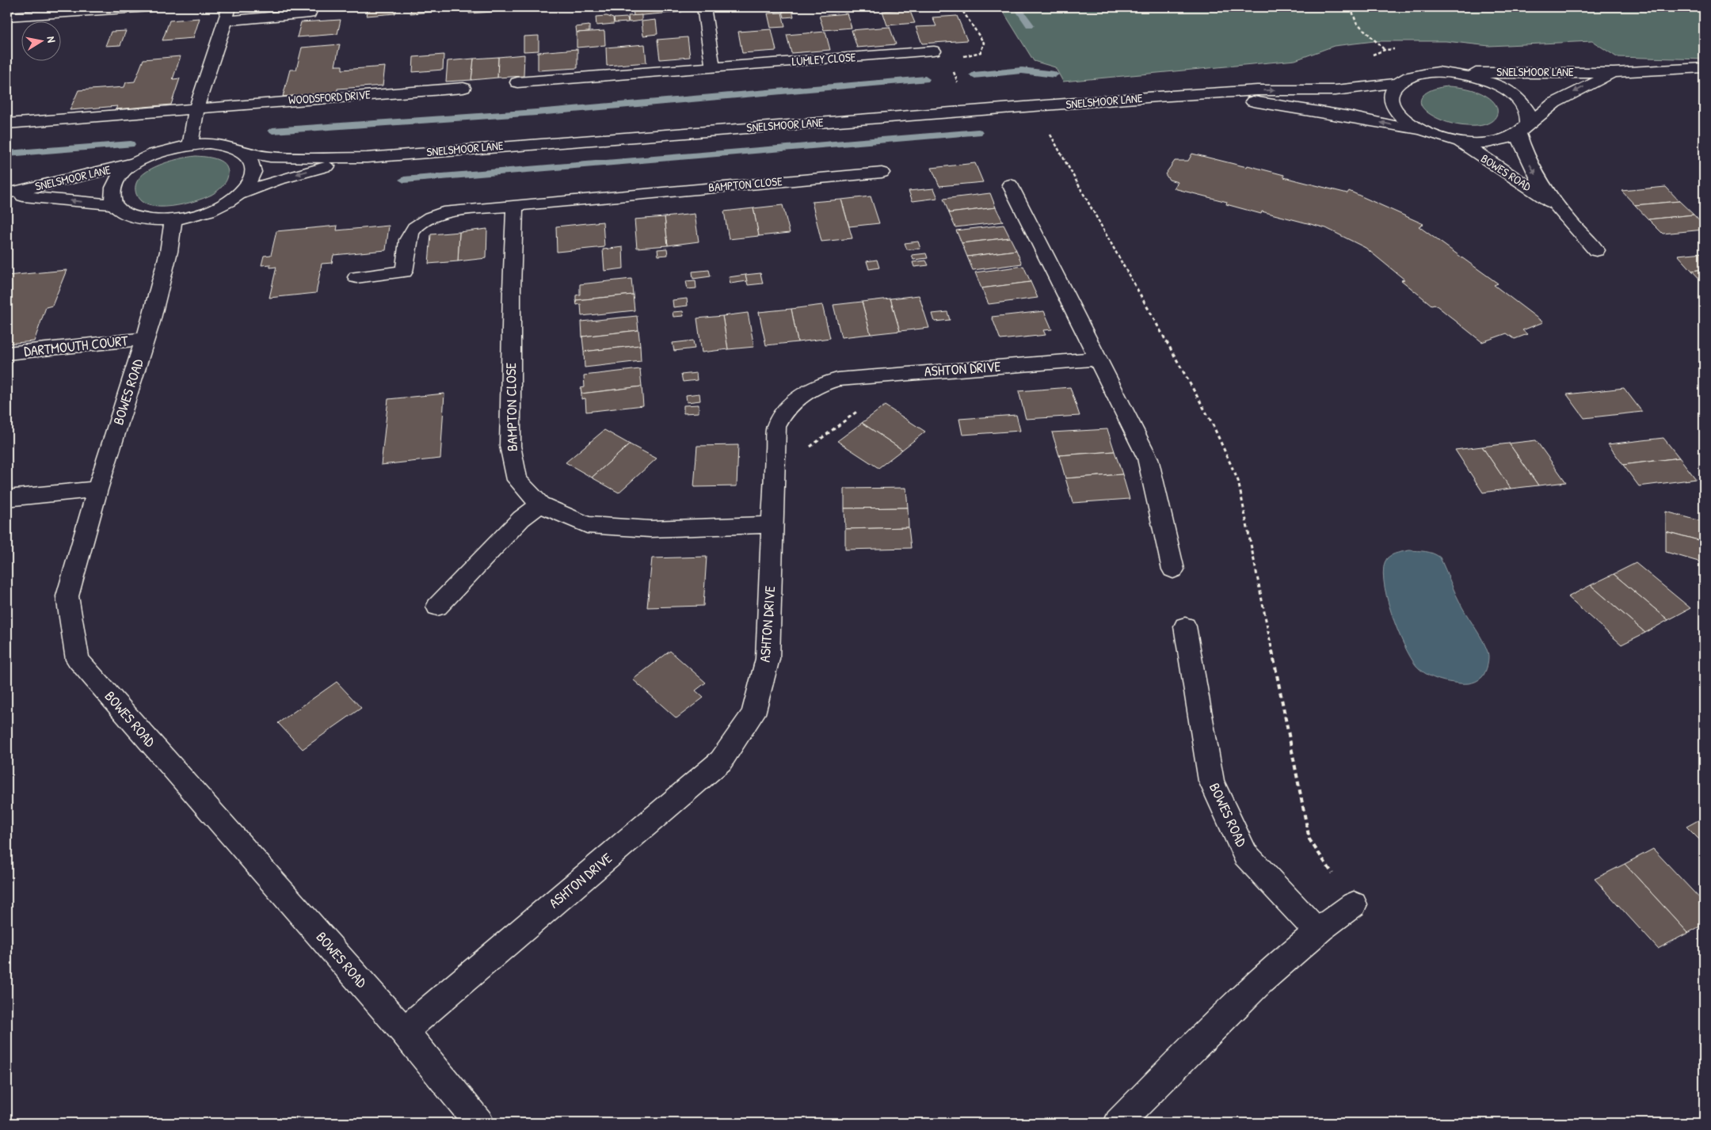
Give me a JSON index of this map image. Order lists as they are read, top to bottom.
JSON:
{
  "streets": {
    "street": [
      "LUMLEY CLOSE",
      "SNELSMOOR LANE",
      "WOODSFORD DRIVE",
      "BOWES ROAD",
      "BAMPTON CLOSE",
      "DARTMOUTH COURT",
      "ASHTON DRIVE"
    ]
  },
  "crossings": [
    ["SNELSMOOR LANE", "BOWES ROAD"],
    ["BOWES ROAD", "DARTMOUTH COURT"],
    ["BOWES ROAD", "ASHTON DRIVE"],
    ["BAMPTON CLOSE", "ASHTON DRIVE"]
  ],
  "north": "right"
}
